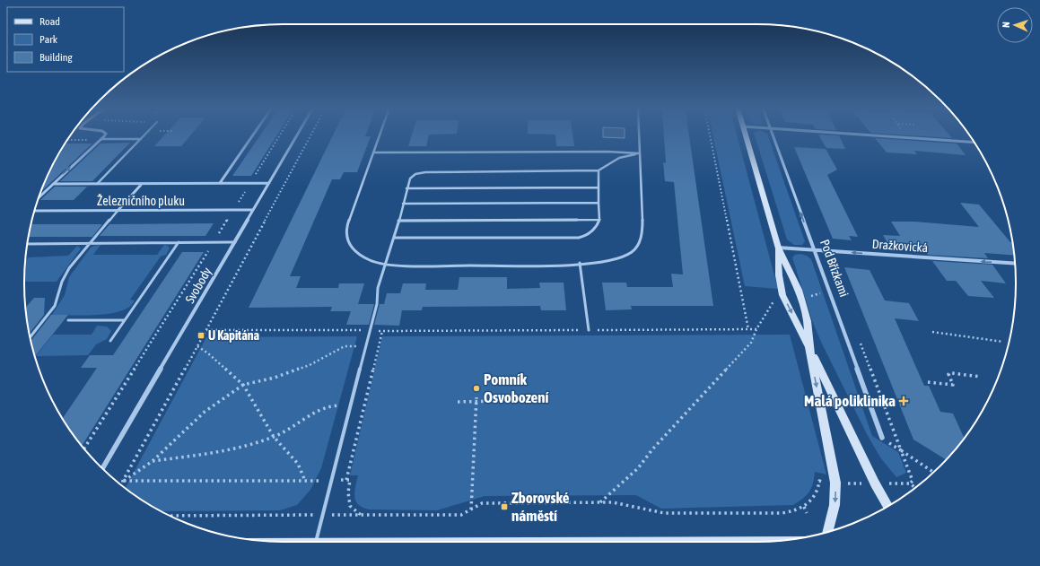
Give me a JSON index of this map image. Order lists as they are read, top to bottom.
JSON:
{
  "streets": {
    "street": [
      "Železničního pluku",
      "Dražkovická",
      "Pod Břízkami",
      "Svobody"
    ]
  },
  "crossings": [
    ["Železničního pluku", "Svobody"],
    ["Dražkovická", "Pod Břízkami"]
  ],
  "one_way": ["Dražkovická"],
  "places": {
    "transit": ["U Kapitána", "Zborovské náměstí"],
    "other": ["Pomník Osvobození"],
    "health": ["Malá poliklinika"]
  },
  "legend": ["Road", "Park", "Building"],
  "north": "left"
}
